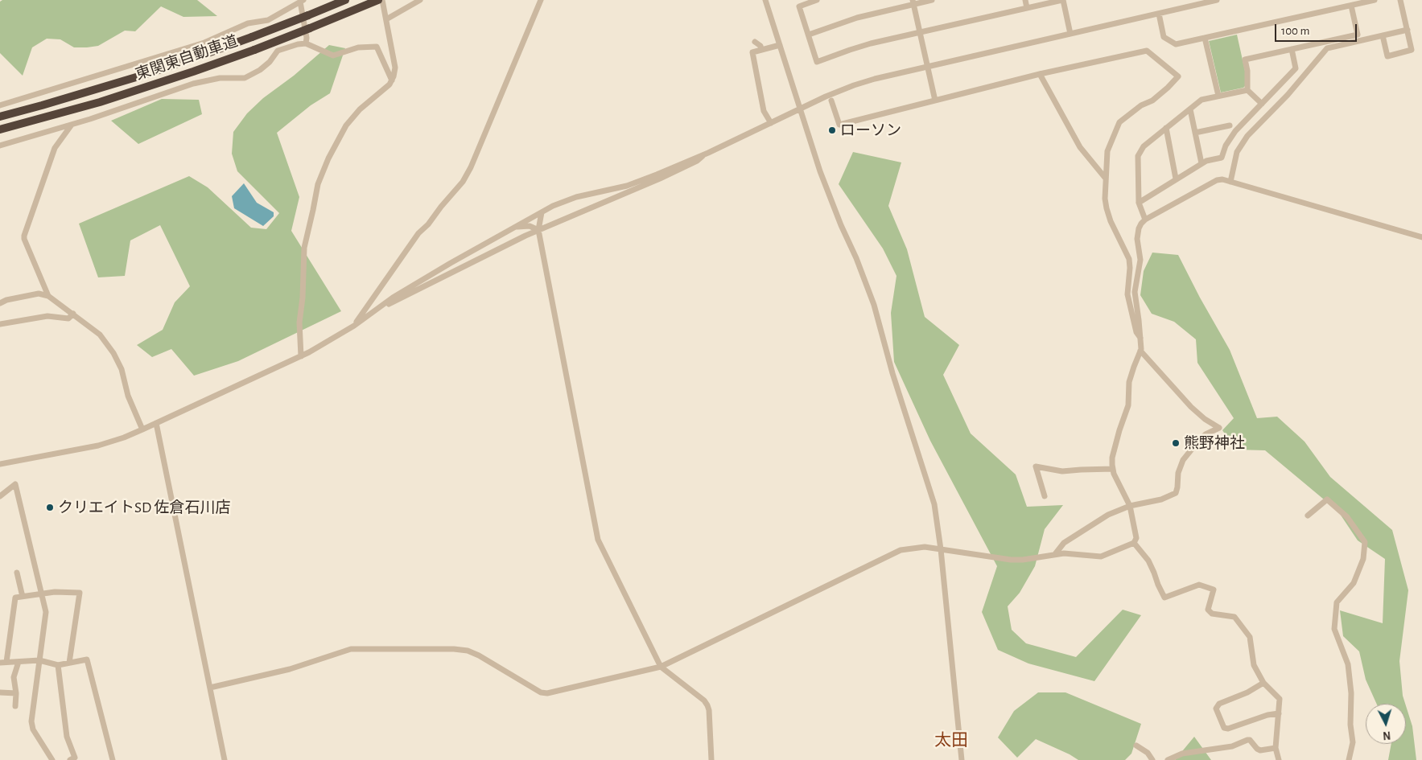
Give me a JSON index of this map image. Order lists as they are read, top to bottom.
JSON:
{
  "streets": {
    "highway": ["東関東自動車道"]
  },
  "districts": ["太田"],
  "places": ["ローソン", "熊野神社", "クリエイトSD 佐倉石川店"],
  "scale_bar": "100 m",
  "north": "bottom"
}
